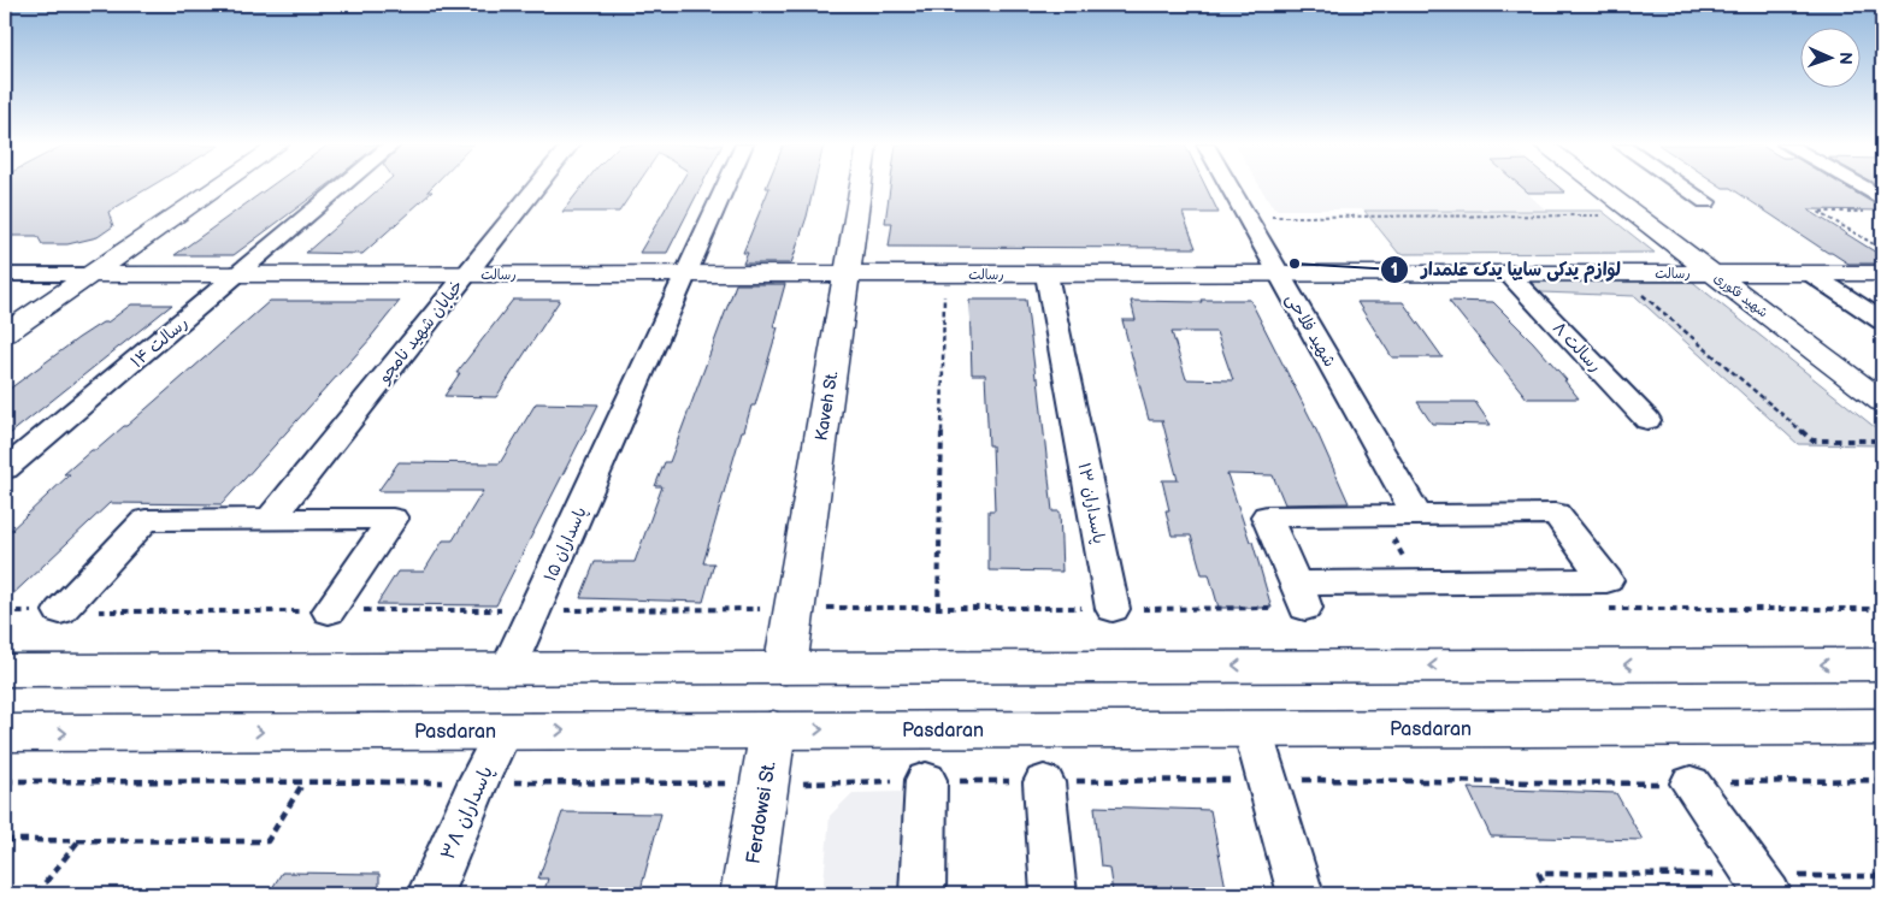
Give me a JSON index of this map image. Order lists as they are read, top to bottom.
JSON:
{
  "streets": {
    "street": [
      "رسالت",
      "شهید فکوری",
      "شهید فلاحی",
      "خیابان شهید نامجو",
      "رسالت ۱۴",
      "رسالت ۸",
      "Kaveh St.",
      "پاسداران ۱۳",
      "پاسداران ۱۵",
      "Pasdaran",
      "پاسداران ۳۸",
      "Ferdowsi St."
    ]
  },
  "crossings": [
    ["رسالت", "شهید فکوری"],
    ["رسالت", "شهید فلاحی"],
    ["رسالت", "خیابان شهید نامجو"],
    ["رسالت", "رسالت ۱۴"],
    ["رسالت", "رسالت ۸"],
    ["رسالت", "Kaveh St."],
    ["رسالت", "پاسداران ۱۳"],
    ["رسالت", "پاسداران ۱۵"],
    ["Pasdaran", "پاسداران ۳۸"],
    ["Pasdaran", "Ferdowsi St."]
  ],
  "places": ["لوازم یدکی سایپا یدک علمدار"],
  "north": "right"
}
